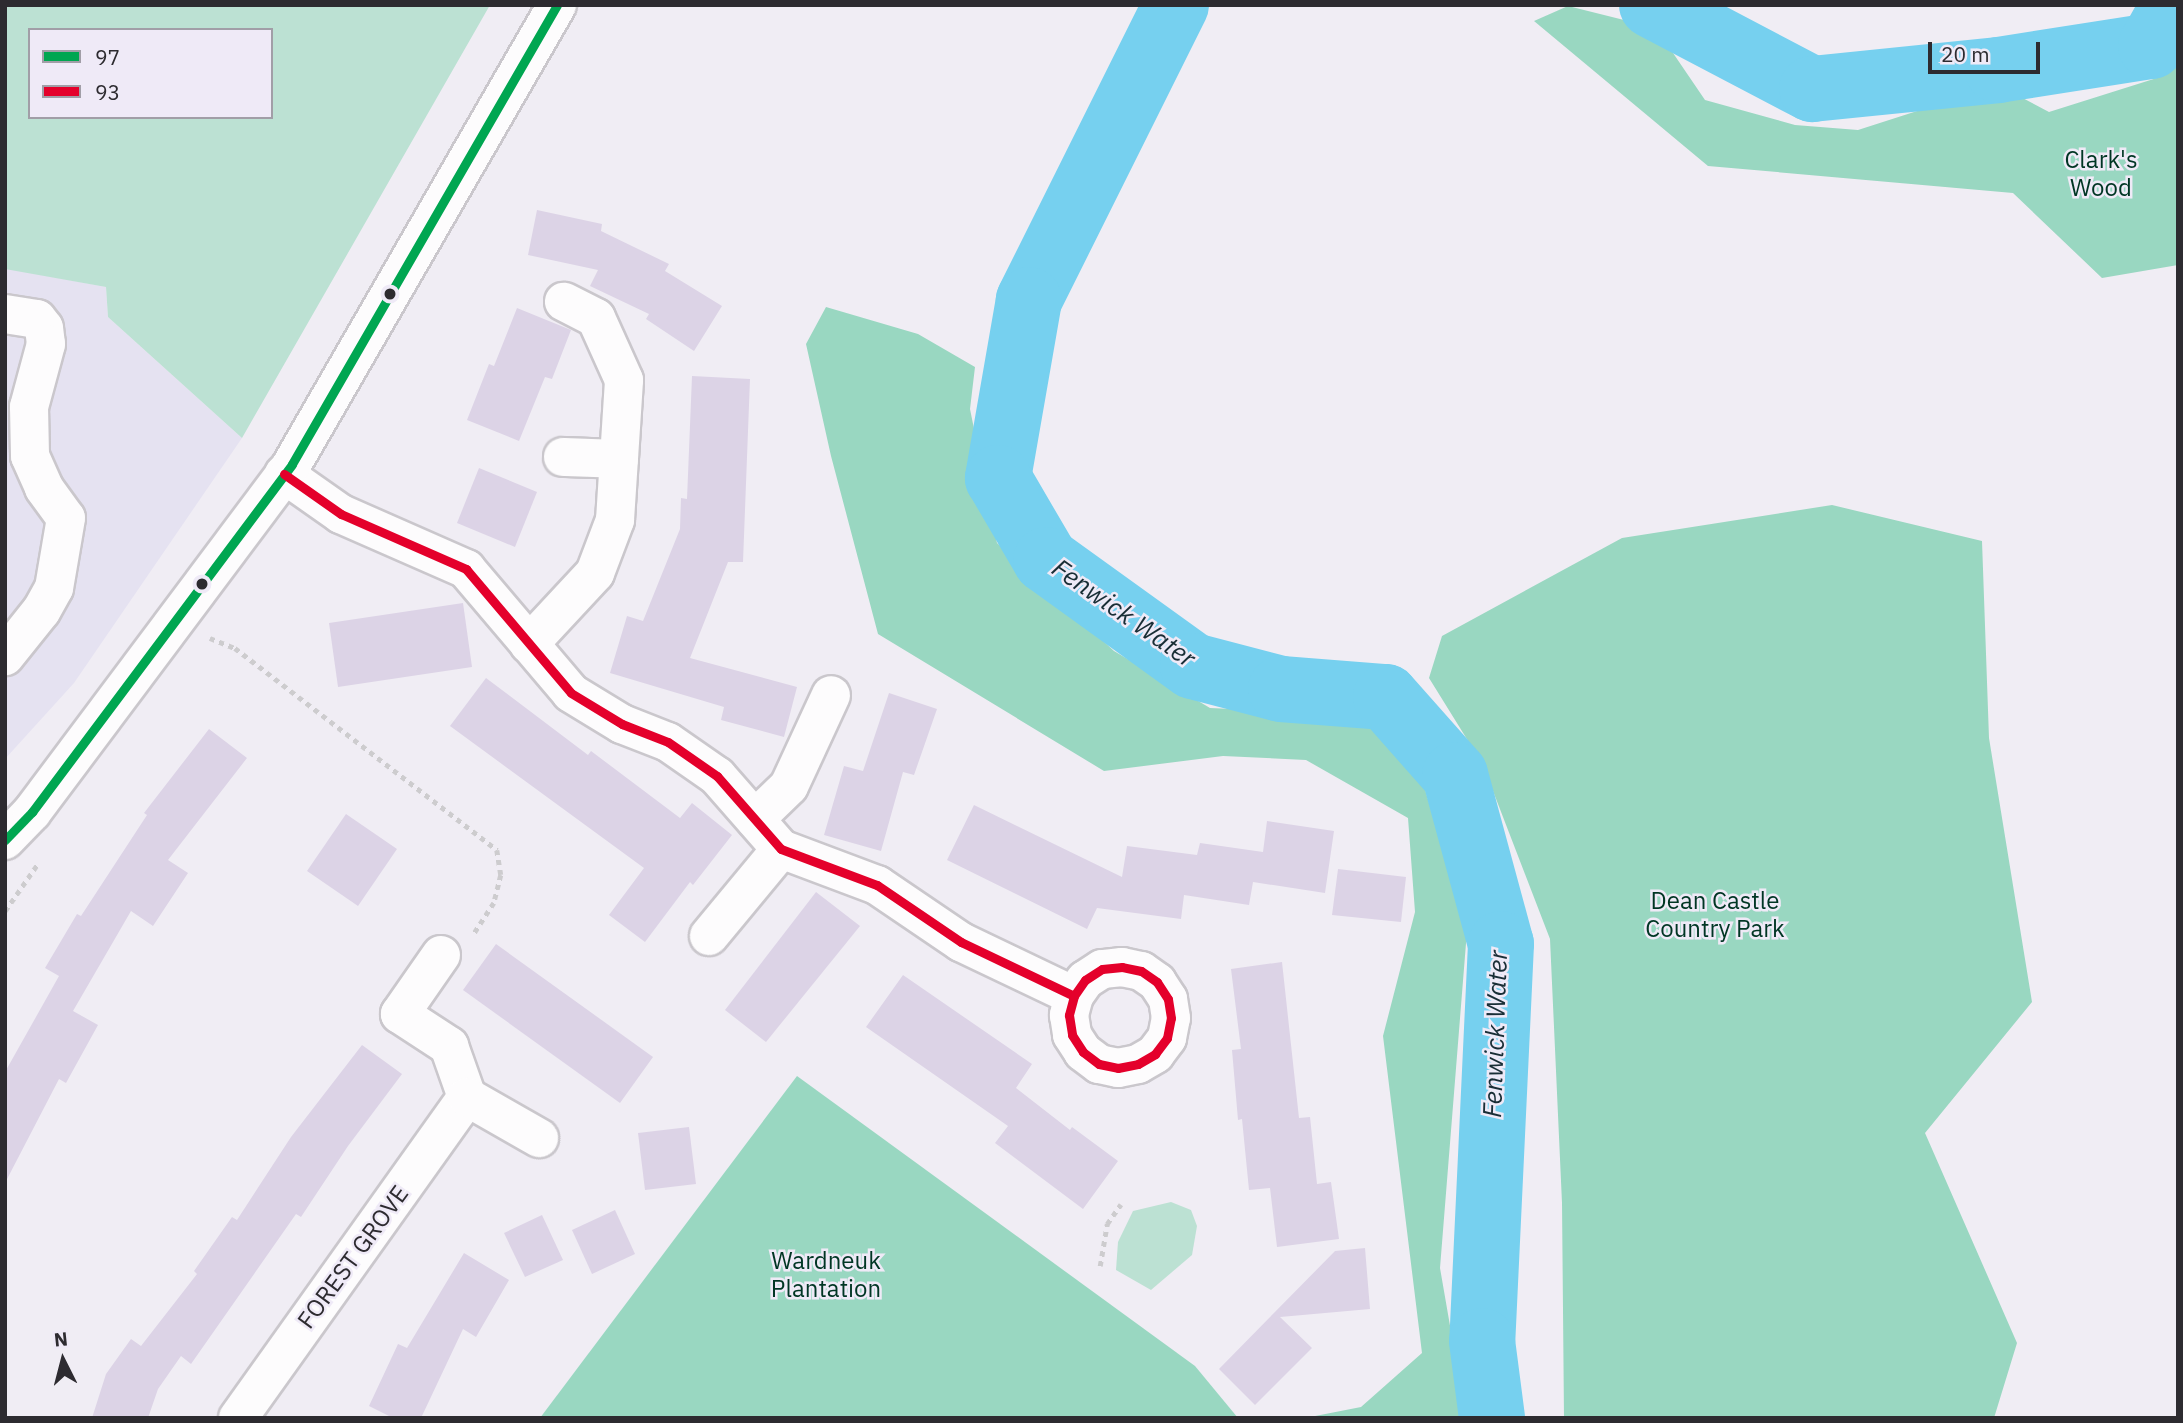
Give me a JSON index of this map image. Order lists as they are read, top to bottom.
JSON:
{
  "streets": {
    "street": ["FOREST GROVE"]
  },
  "water": ["Fenwick Water"],
  "parks": ["Clark's Wood", "Dean Castle Country Park", "Wardneuk Plantation"],
  "lines": ["transit line 97", "transit line 93"],
  "legend": ["97", "93"],
  "scale_bar": "20 m",
  "north": "top"
}
